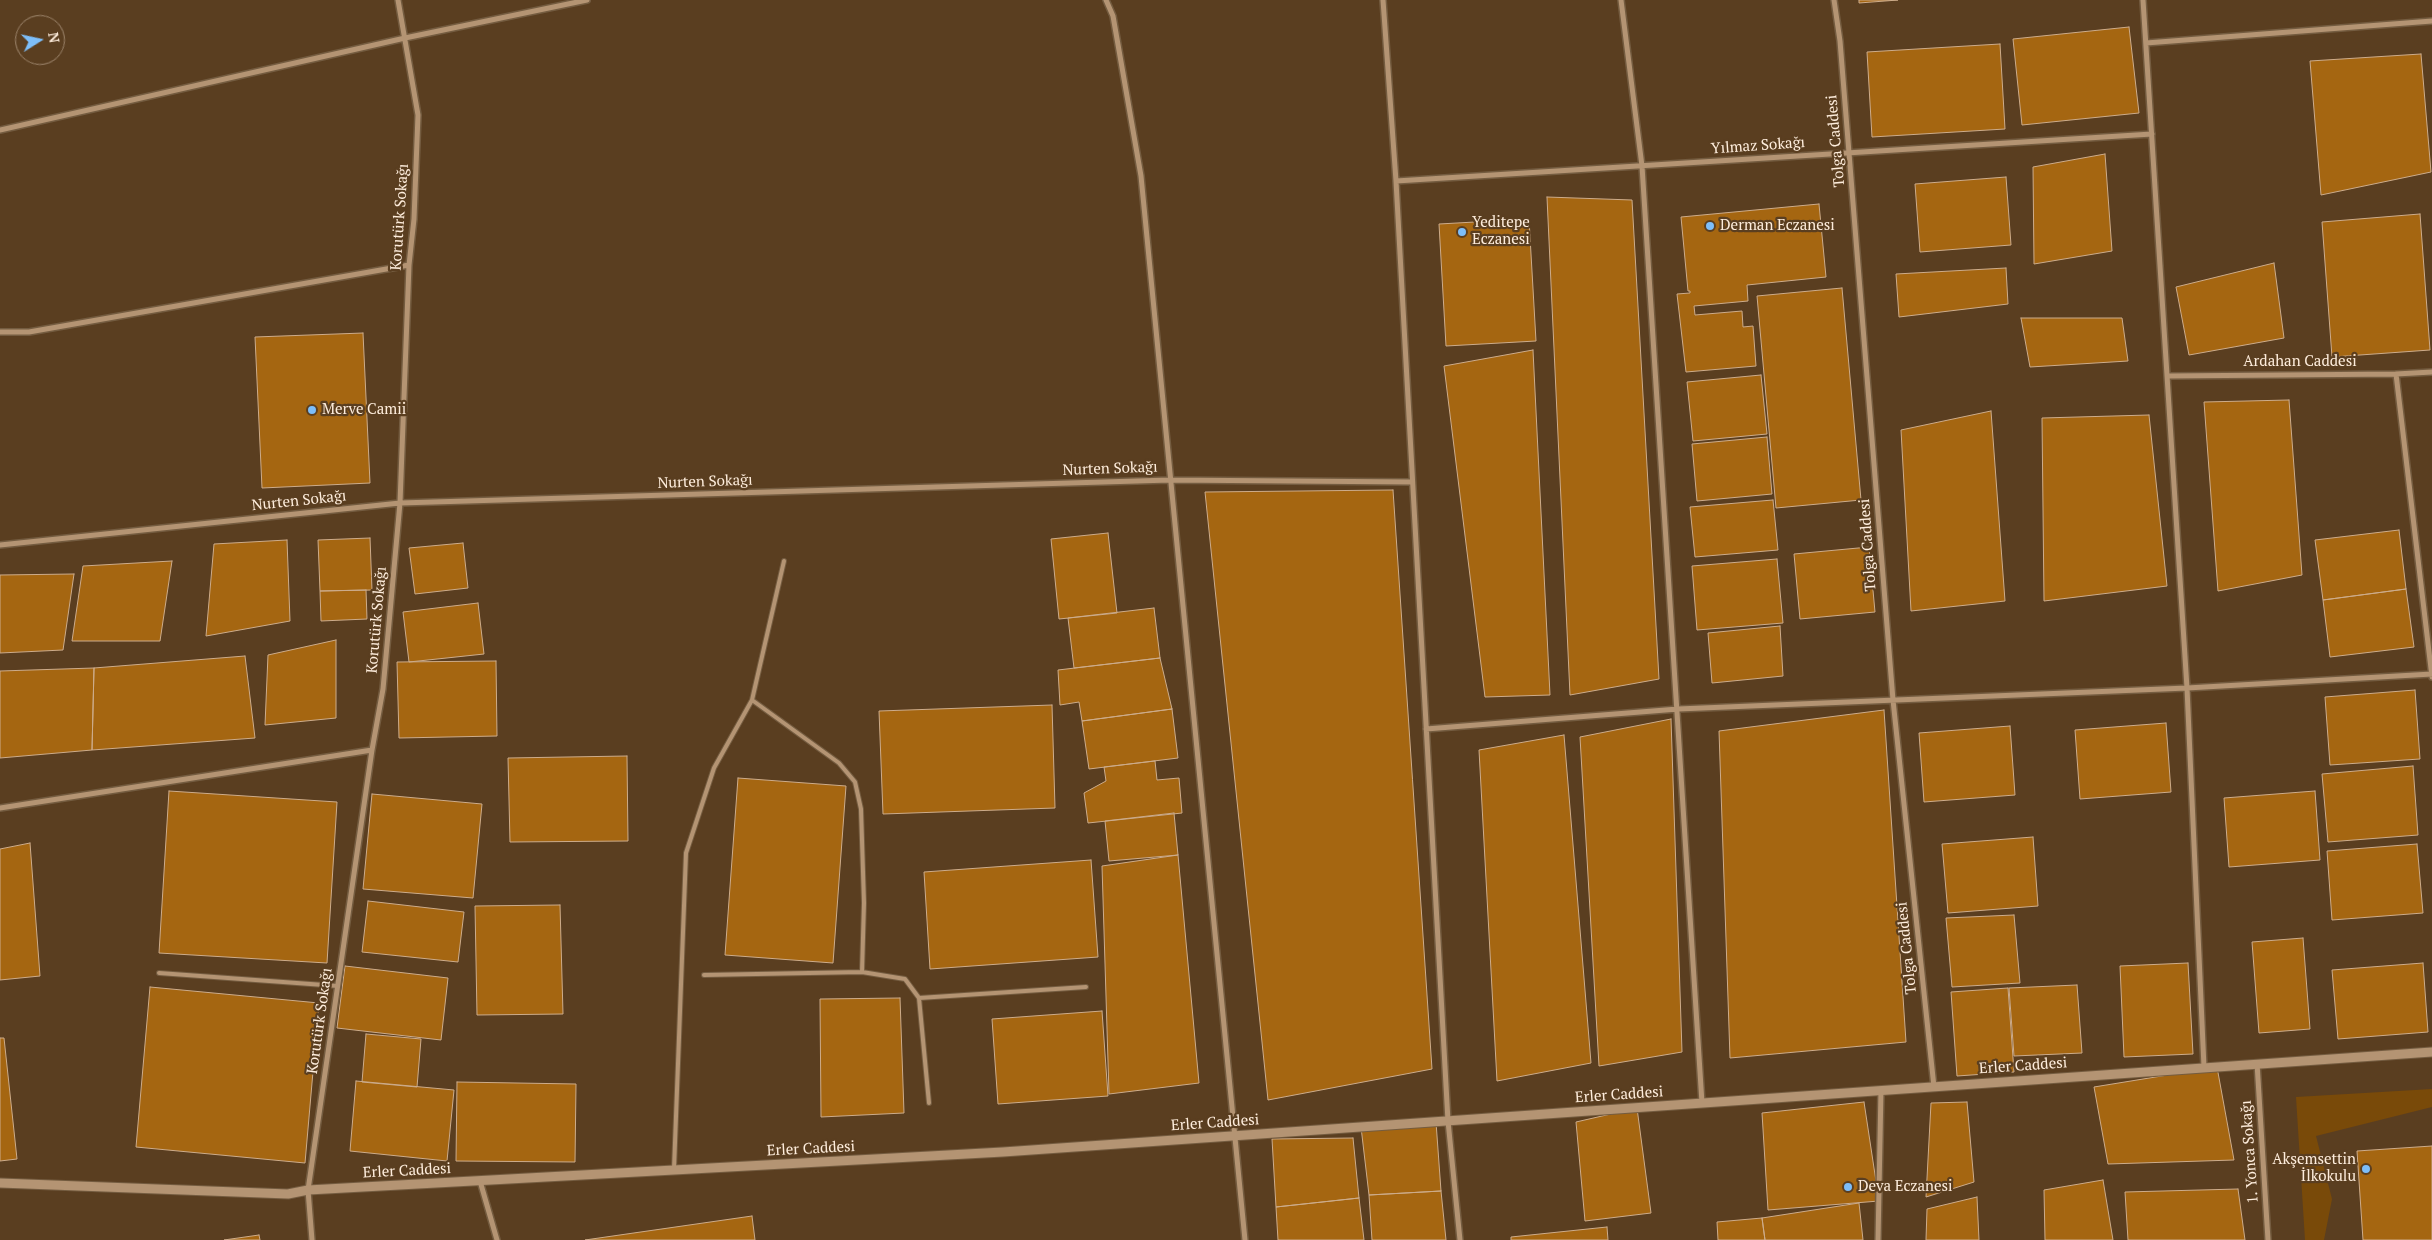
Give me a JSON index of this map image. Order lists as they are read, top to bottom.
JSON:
{
  "streets": {
    "street": [
      "Tolga Caddesi",
      "Yılmaz Sokağı",
      "Korutürk Sokağı",
      "Ardahan Caddesi",
      "Nurten Sokağı",
      "Erler Caddesi",
      "1. Yonca Sokağı"
    ]
  },
  "crossings": [
    ["Tolga Caddesi", "Yılmaz Sokağı"],
    ["Tolga Caddesi", "Erler Caddesi"],
    ["Korutürk Sokağı", "Nurten Sokağı"],
    ["Korutürk Sokağı", "Erler Caddesi"],
    ["Erler Caddesi", "1. Yonca Sokağı"]
  ],
  "places": [
    "Derman Eczanesi",
    "Yeditepe Eczanesi",
    "Merve Camii",
    "Akşemsettin İlkokulu",
    "Deva Eczanesi"
  ],
  "north": "right"
}
